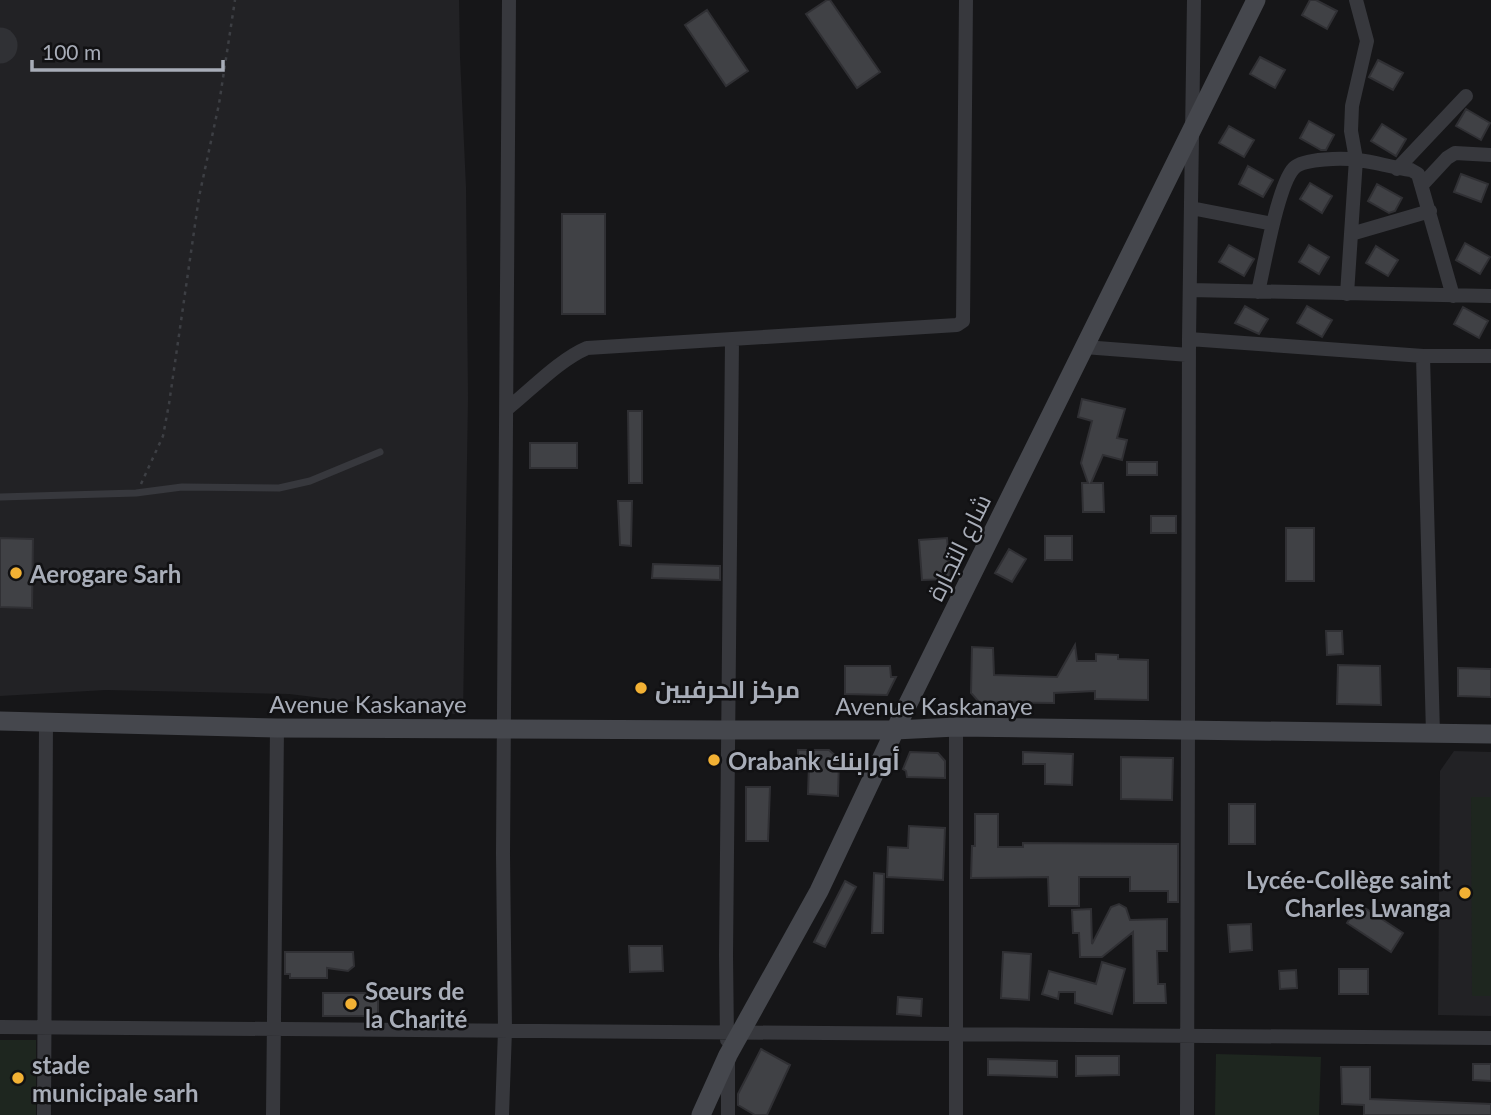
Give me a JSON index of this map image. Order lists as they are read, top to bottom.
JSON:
{
  "streets": {
    "street": ["شارع التجارة", "Avenue Kaskanaye"]
  },
  "crossings": [
    ["شارع التجارة", "Avenue Kaskanaye"]
  ],
  "places": [
    "Aerogare Sarh",
    "مركز الحرفيين",
    "Orabank أورابنك",
    "Lycée-Collège saint Charles Lwanga",
    "Sœurs de la Charité",
    "stade municipale sarh"
  ],
  "scale_bar": "100 m"
}
